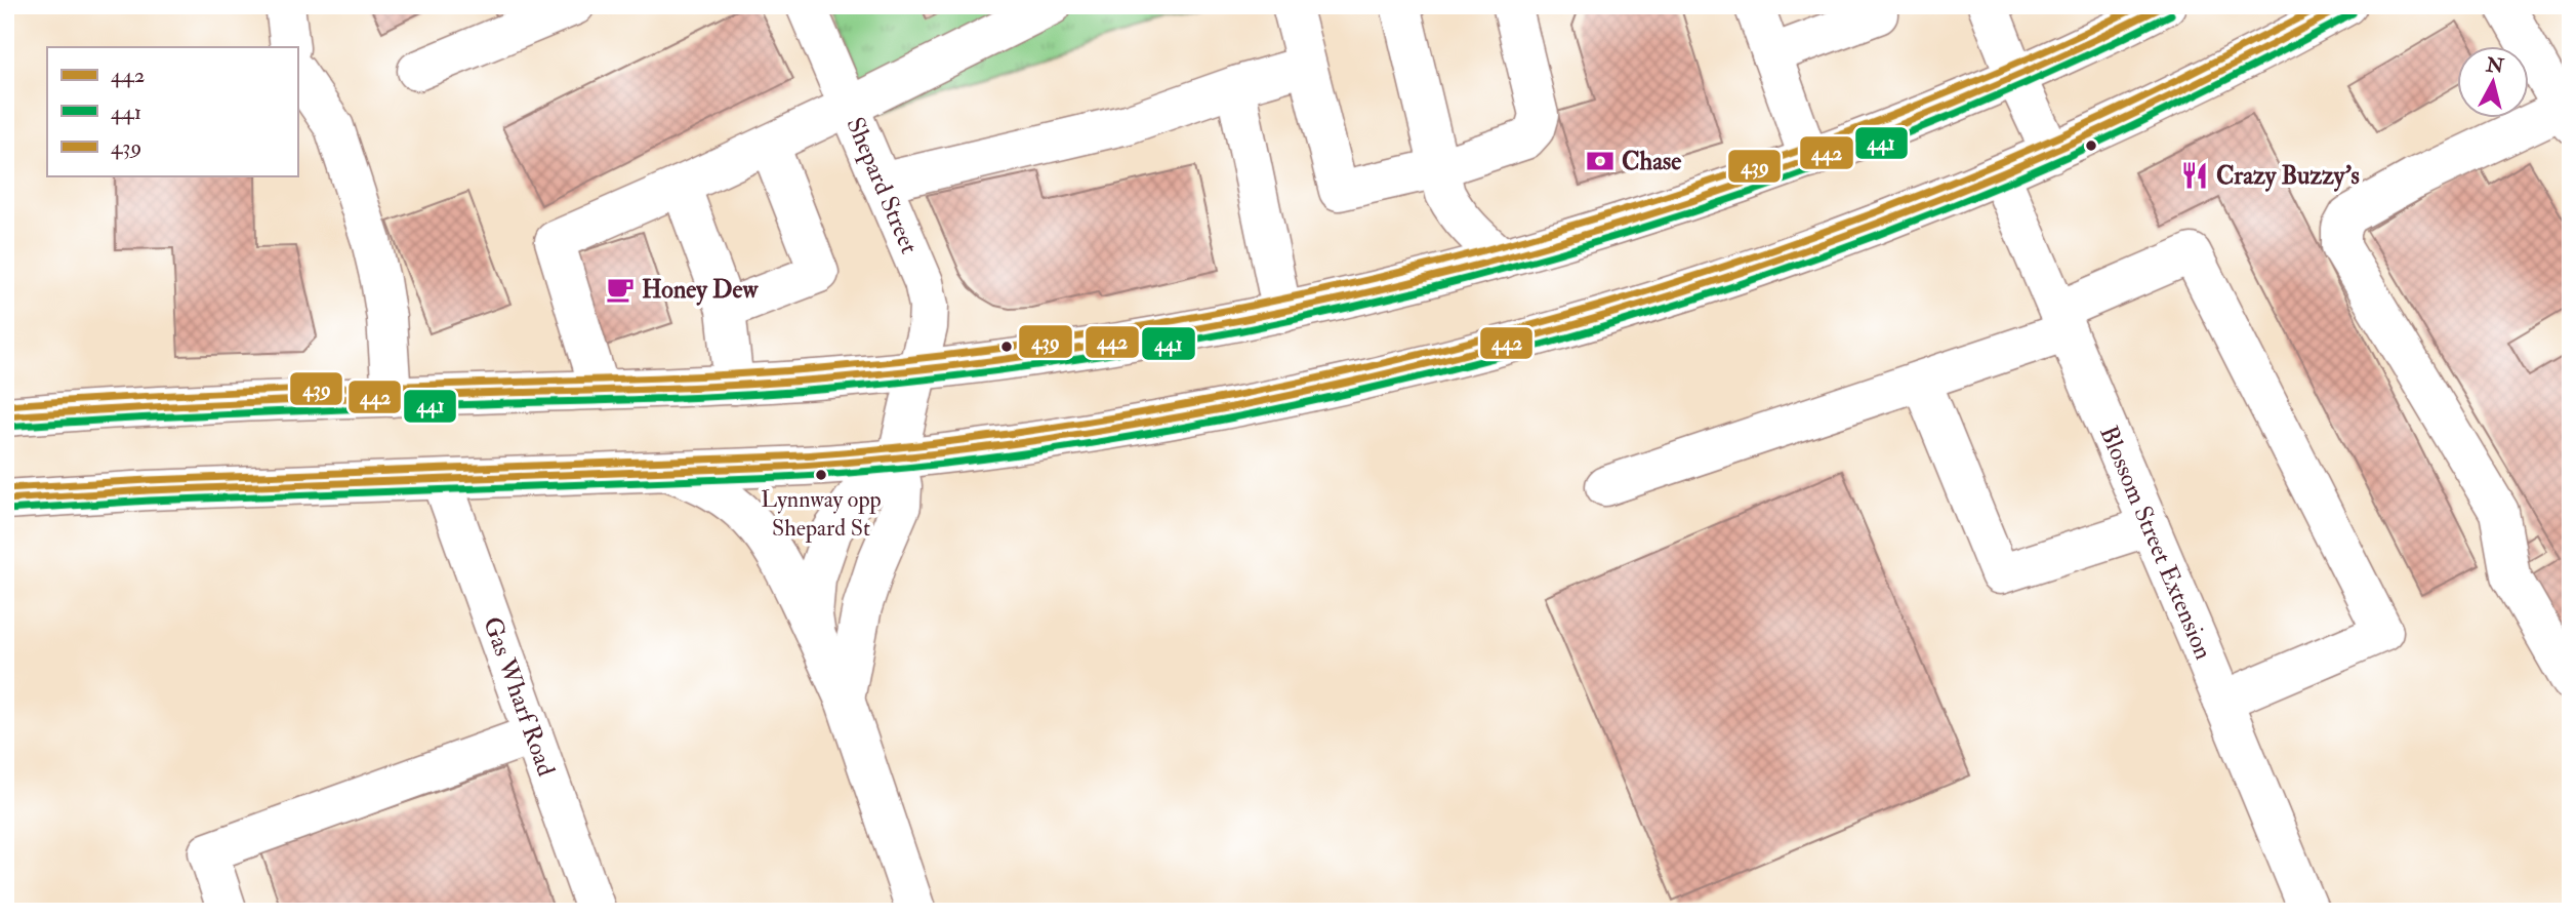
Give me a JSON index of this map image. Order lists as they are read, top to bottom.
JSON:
{
  "streets": {
    "main road": ["Shepard Street", "Blossom Street Extension", "Gas Wharf Road"]
  },
  "places": {
    "bank": ["Chase"],
    "restaurant": ["Crazy Buzzy's"],
    "cafe": ["Honey Dew"],
    "other": ["Lynnway opp Shepard St"]
  },
  "lines": ["transit line 442", "transit line 439", "transit line 441"],
  "legend": ["442", "441", "439"],
  "north": "top"
}
